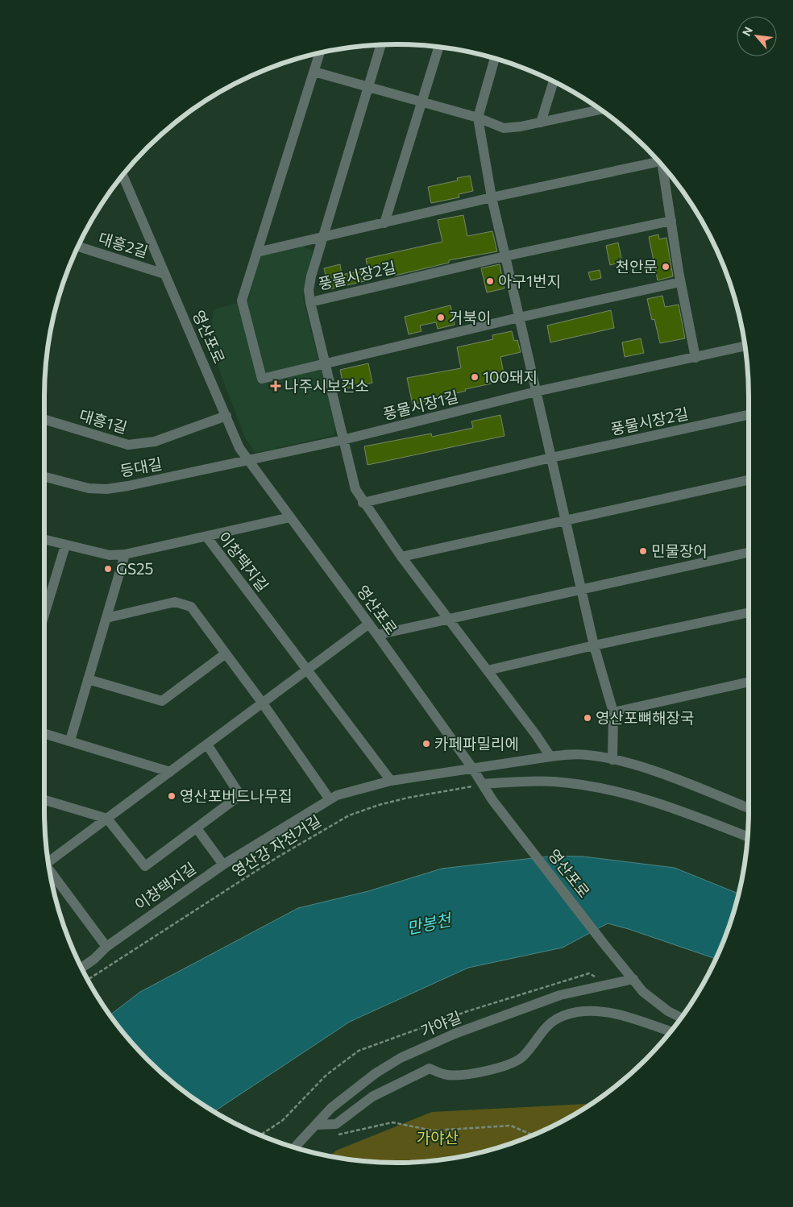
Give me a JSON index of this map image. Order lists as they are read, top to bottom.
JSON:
{
  "streets": {
    "street": [
      "대흥2길",
      "풍물시장2길",
      "영산포로",
      "풍물시장1길",
      "대흥1길",
      "등대길",
      "이창택지길",
      "가야길"
    ],
    "path": ["영산강 자전거길"]
  },
  "crossings": [
    ["대흥2길", "영산포로"],
    ["풍물시장2길", "풍물시장1길"],
    ["영산포로", "풍물시장1길"],
    ["영산포로", "대흥1길"],
    ["영산포로", "등대길"],
    ["영산포로", "이창택지길"],
    ["영산포로", "영산강 자전거길"],
    ["영산포로", "가야길"],
    ["풍물시장1길", "등대길"]
  ],
  "water": ["만봉천"],
  "parks": ["가야산"],
  "places": {
    "other": [
      "천안문",
      "아구1번지",
      "거북이",
      "100돼지",
      "민물장어",
      "GS25",
      "영산포뼈해장국",
      "카페파밀리에",
      "영산포버드나무집"
    ],
    "health": ["나주시보건소"]
  },
  "north": "top left"
}
